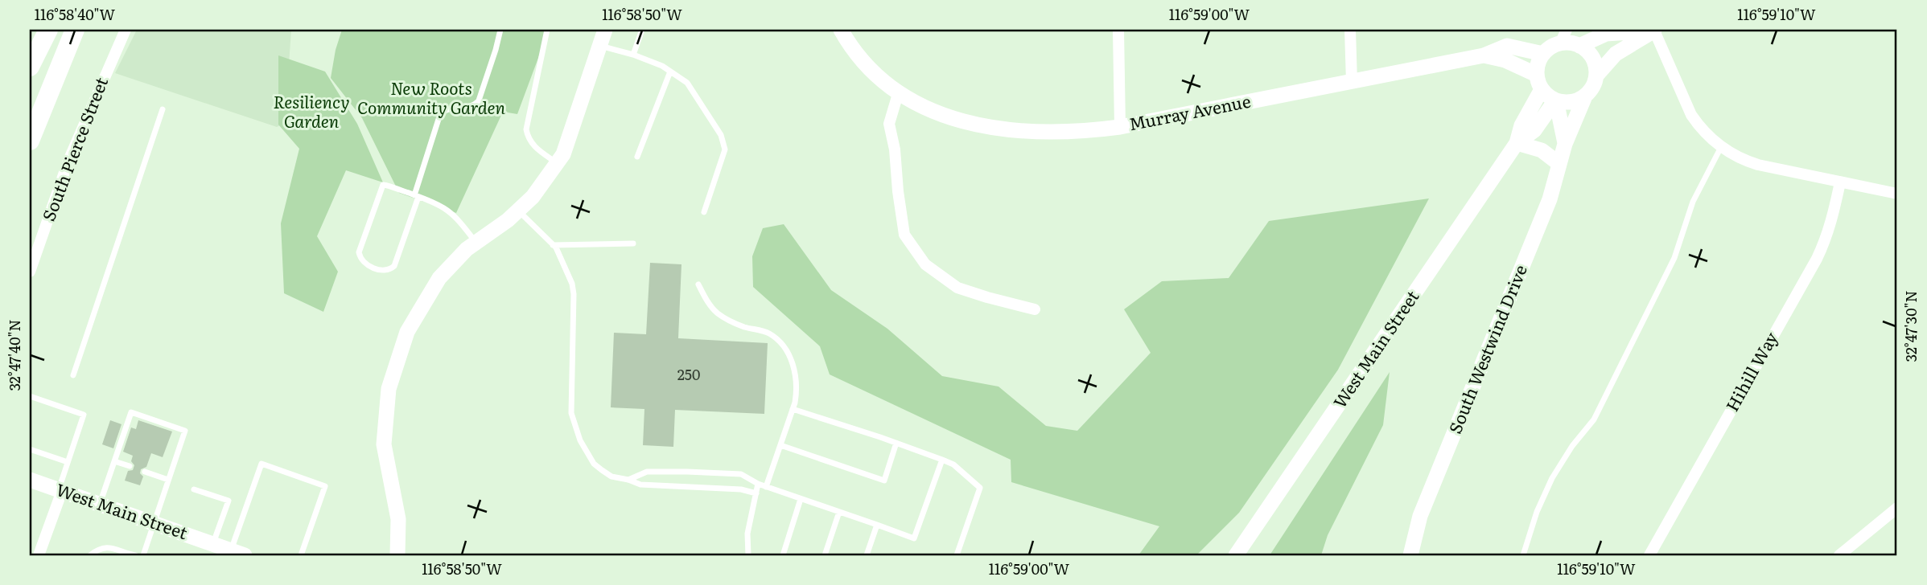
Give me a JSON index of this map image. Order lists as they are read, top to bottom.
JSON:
{
  "streets": {
    "street": [
      "Murray Avenue",
      "South Pierce Street",
      "West Main Street",
      "South Westwind Drive",
      "Hihill Way"
    ]
  },
  "crossings": [
    ["Murray Avenue", "West Main Street"],
    ["Murray Avenue", "South Westwind Drive"],
    ["West Main Street", "South Westwind Drive"]
  ],
  "parks": ["New Roots Community Garden", "Resiliency Garden"],
  "house_numbers": ["250"],
  "coordinates": [
    "116°58'40\"W",
    "116°58'50\"W",
    "116°59'00\"W",
    "116°59'10\"W",
    "32°47'30\"N",
    "32°47'40\"N"
  ]
}
